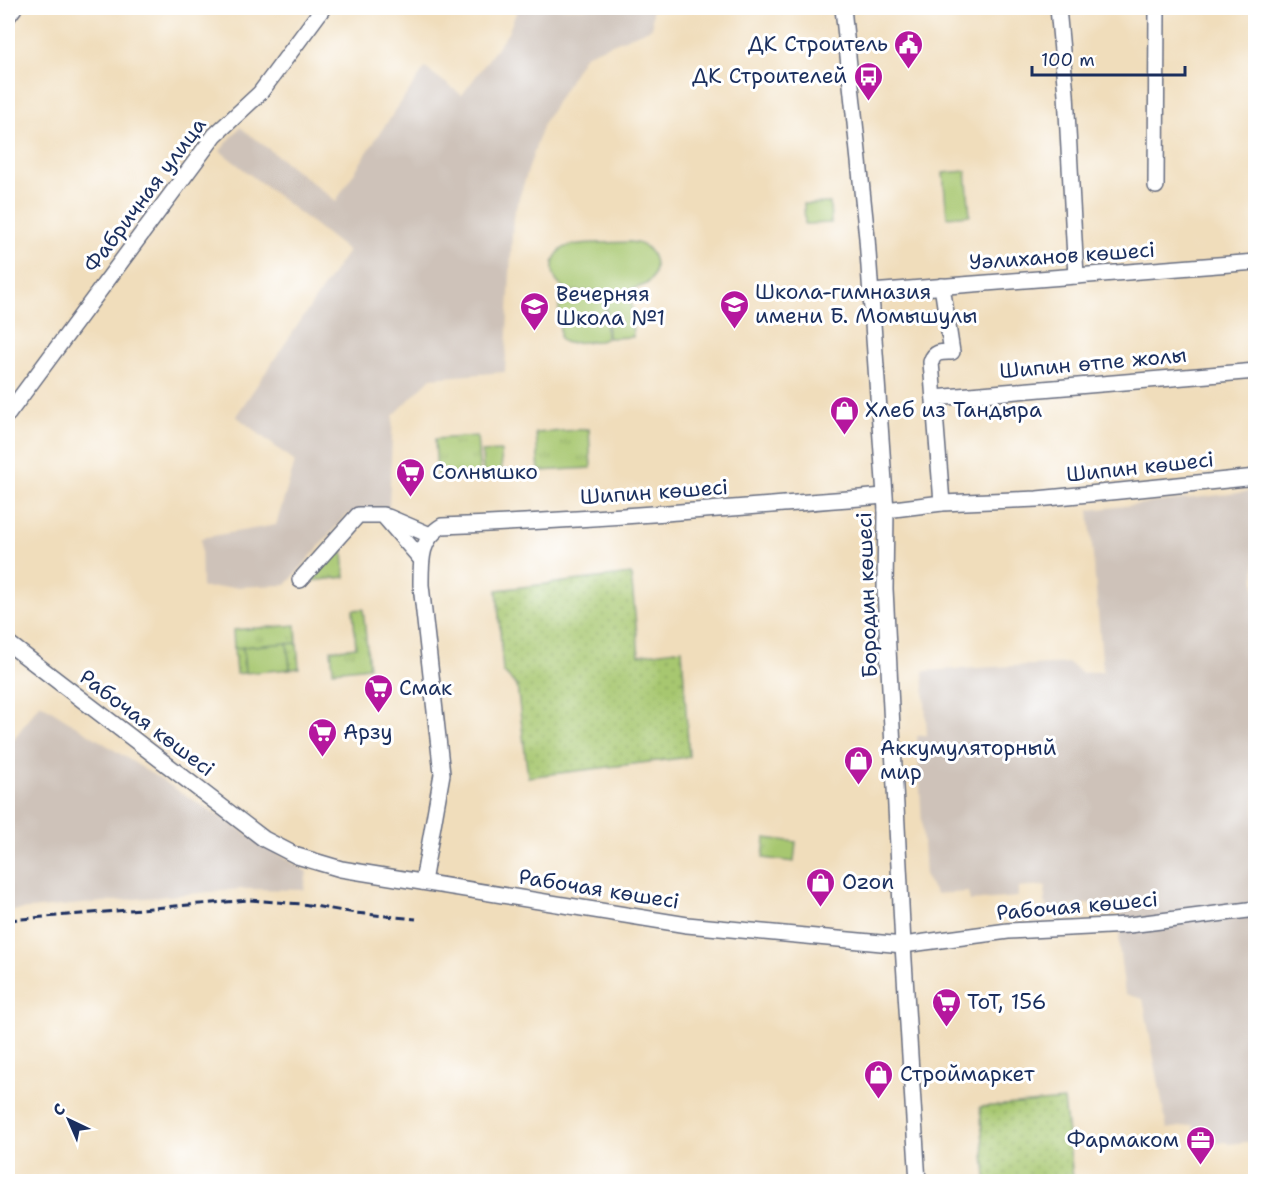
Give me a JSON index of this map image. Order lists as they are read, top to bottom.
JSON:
{
  "streets": {
    "street": [
      "Фабричная улица",
      "Уәлиханов көшесі",
      "Шипин өтпе жолы",
      "Шипин көшесі",
      "Бородин көшесі",
      "Рабочая көшесі"
    ]
  },
  "crossings": [
    ["Уәлиханов көшесі", "Бородин көшесі"],
    ["Шипин көшесі", "Бородин көшесі"],
    ["Бородин көшесі", "Рабочая көшесі"]
  ],
  "places": {
    "public building": ["ДК Строитель"],
    "bus stop": ["ДК Строителей"],
    "school or university": ["Школа-гимназия имени Б. Момышулы", "Вечерняя Школа №1"],
    "shop": [
      "Хлеб из Тандыра",
      "Аккумуляторный мир",
      "Ozon",
      "Строймаркет"
    ],
    "supermarket": [
      "Солнышко",
      "Смак",
      "Арзу",
      "ТоТ, 156"
    ],
    "office": ["Фармаком"]
  },
  "scale_bar": "100 m",
  "north": "top left"
}
